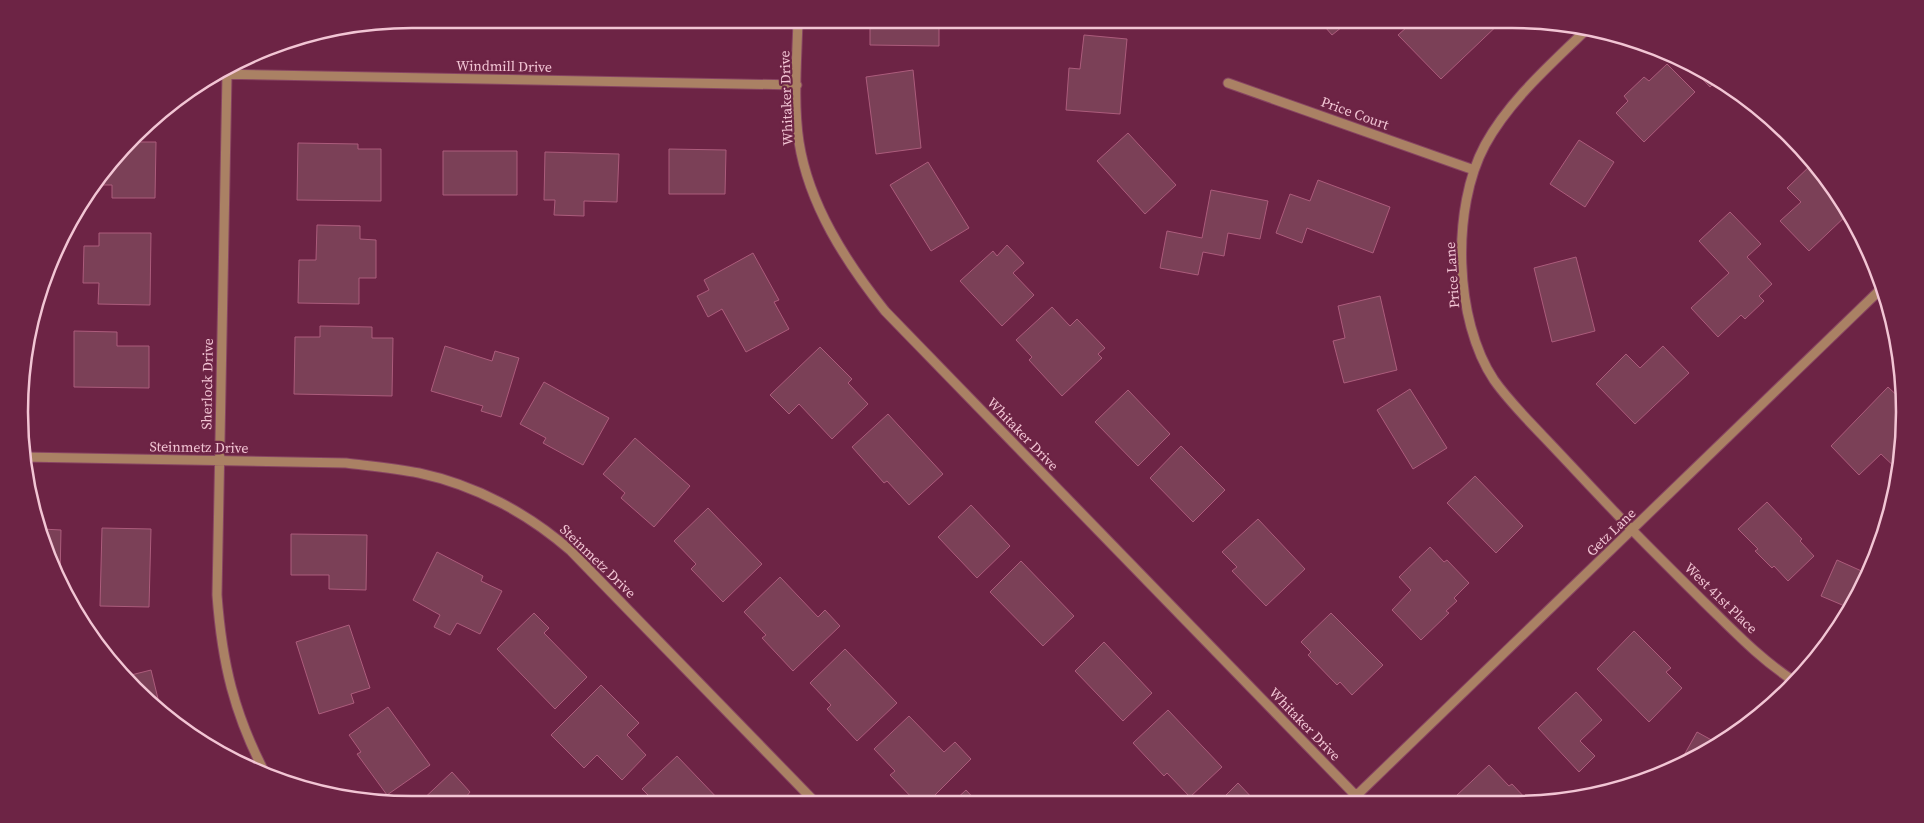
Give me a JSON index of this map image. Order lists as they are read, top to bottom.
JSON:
{
  "streets": {
    "street": [
      "Windmill Drive",
      "Whitaker Drive",
      "Price Court",
      "Price Lane",
      "Sherlock Drive",
      "Steinmetz Drive",
      "Getz Lane",
      "West 41st Place"
    ]
  },
  "crossings": [
    ["Windmill Drive", "Whitaker Drive"],
    ["Windmill Drive", "Sherlock Drive"],
    ["Price Court", "Price Lane"],
    ["Price Lane", "Getz Lane"],
    ["Price Lane", "West 41st Place"],
    ["Sherlock Drive", "Steinmetz Drive"],
    ["Getz Lane", "West 41st Place"]
  ]
}
